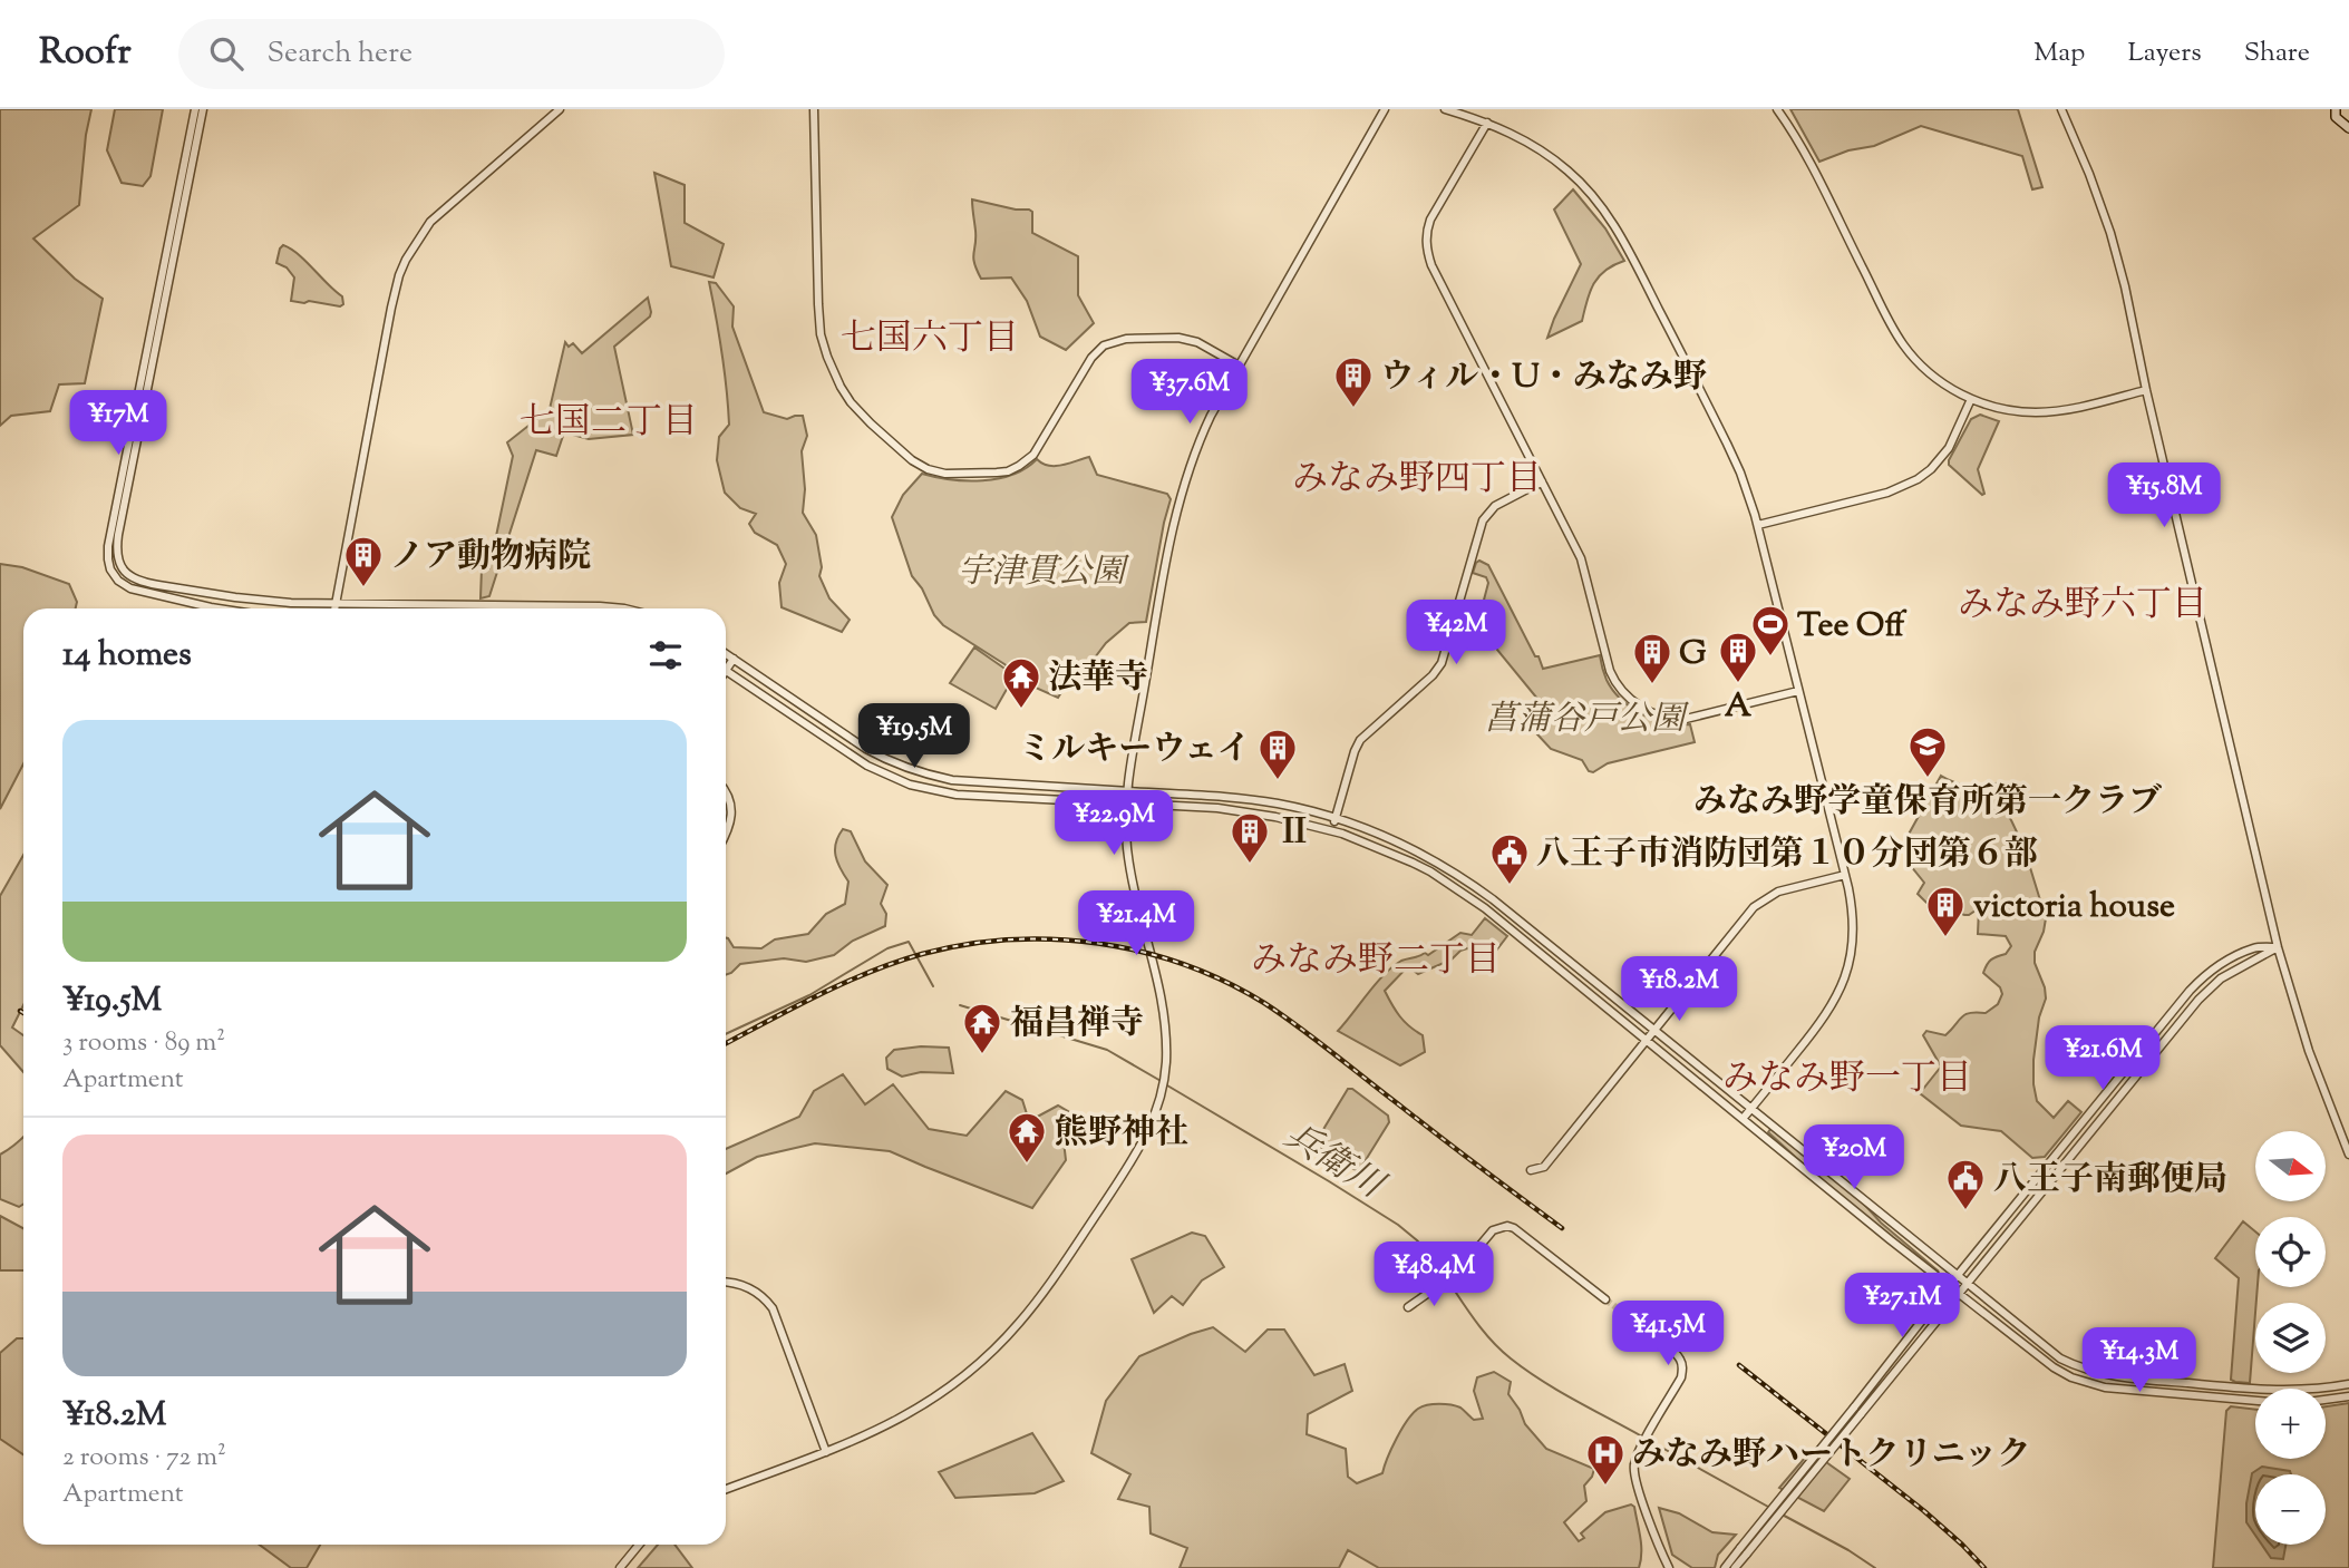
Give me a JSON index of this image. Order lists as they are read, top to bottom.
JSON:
{
  "districts": [
    "七国六丁目",
    "七国二丁目",
    "みなみ野四丁目",
    "みなみ野六丁目",
    "みなみ野二丁目",
    "みなみ野一丁目"
  ],
  "water": ["兵衛川"],
  "parks": ["宇津貫公園", "菖蒲谷戸公園"],
  "places": {
    "building": [
      "ウィル・U・みなみ野",
      "ノア動物病院",
      "A",
      "G",
      "ミルキーウェイ",
      "Ⅱ",
      "victoria house"
    ],
    "sports": ["Tee Off"],
    "temple": ["法華寺", "福昌禅寺", "熊野神社"],
    "school or university": ["みなみ野学童保育所第一クラブ"],
    "public building": ["八王子市消防団第１０分団第６部", "八王子南郵便局"],
    "hospital": ["みなみ野ハートクリニック"]
  },
  "north": "right",
  "page": {
    "header": "Roofr",
    "search": "Search here",
    "nav": ["Map", "Layers", "Share"],
    "price": [
      "¥37.6M",
      "¥17M",
      "¥15.8M",
      "¥42M",
      "¥19.5M",
      "¥22.9M",
      "¥21.4M",
      "¥18.2M",
      "¥21.6M",
      "¥20M",
      "¥48.4M",
      "¥27.1M",
      "¥41.5M",
      "¥14.3M"
    ],
    "heading": "14 homes",
    "list": [
      {
        "name": "¥19.5M",
        "note": "3 rooms · 89 m² · Apartment"
      },
      {
        "name": "¥18.2M",
        "note": "2 rooms · 72 m² · Apartment"
      }
    ],
    "map_buttons": ["+", "−"]
  }
}
